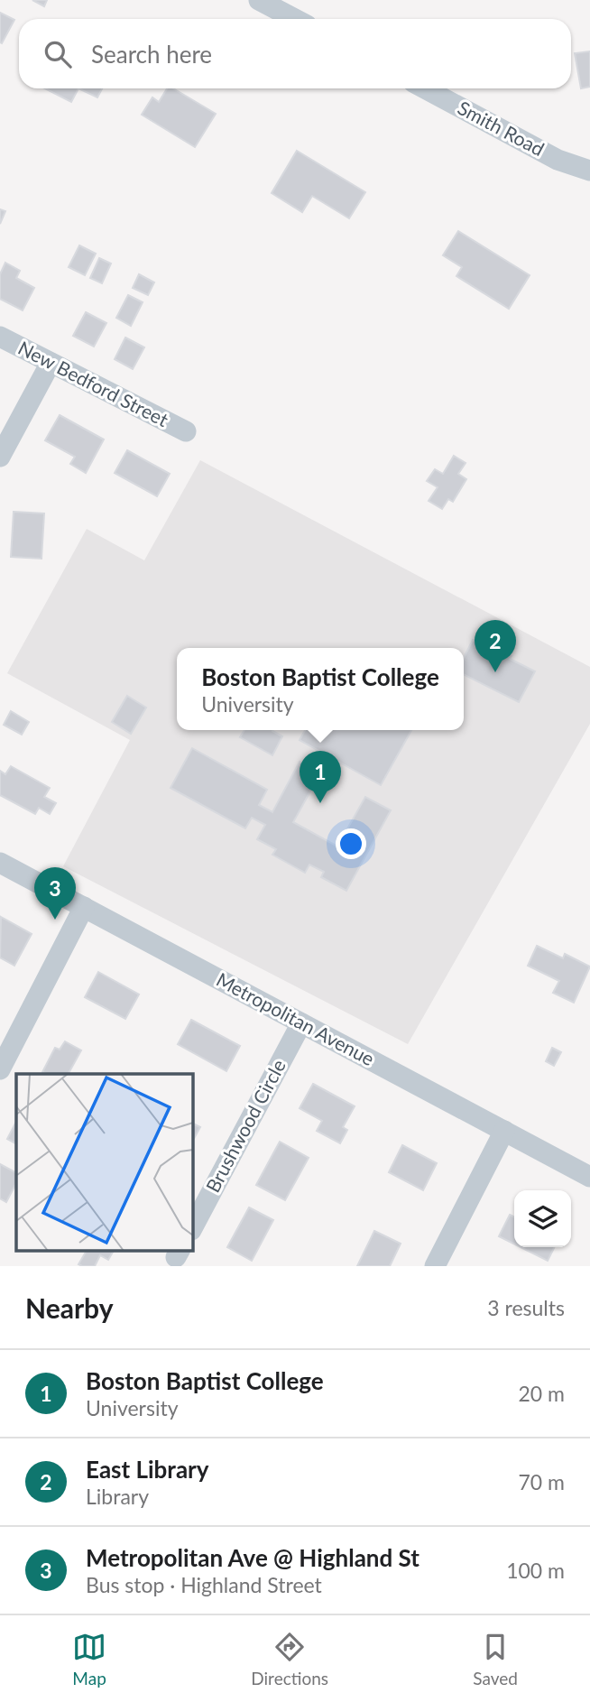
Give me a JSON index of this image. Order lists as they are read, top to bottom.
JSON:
{
  "streets": {
    "street": [
      "Smith Road",
      "New Bedford Street",
      "Metropolitan Avenue",
      "Brushwood Circle"
    ]
  },
  "crossings": [
    ["Metropolitan Avenue", "Brushwood Circle"]
  ],
  "page": {
    "search": "Search here",
    "pins": ["2", "1", "3"],
    "popup": ["Boston Baptist College", "University"],
    "heading": ["Nearby", "3 results"],
    "list": [
      {
        "mark": "1",
        "name": "Boston Baptist College",
        "note": "University",
        "value": "20 m"
      },
      {
        "mark": "2",
        "name": "East Library",
        "note": "Library",
        "value": "70 m"
      },
      {
        "mark": "3",
        "name": "Metropolitan Ave @ Highland St",
        "note": "Bus stop · Highland Street",
        "value": "100 m"
      }
    ],
    "nav": ["Map", "Directions", "Saved"]
  }
}
